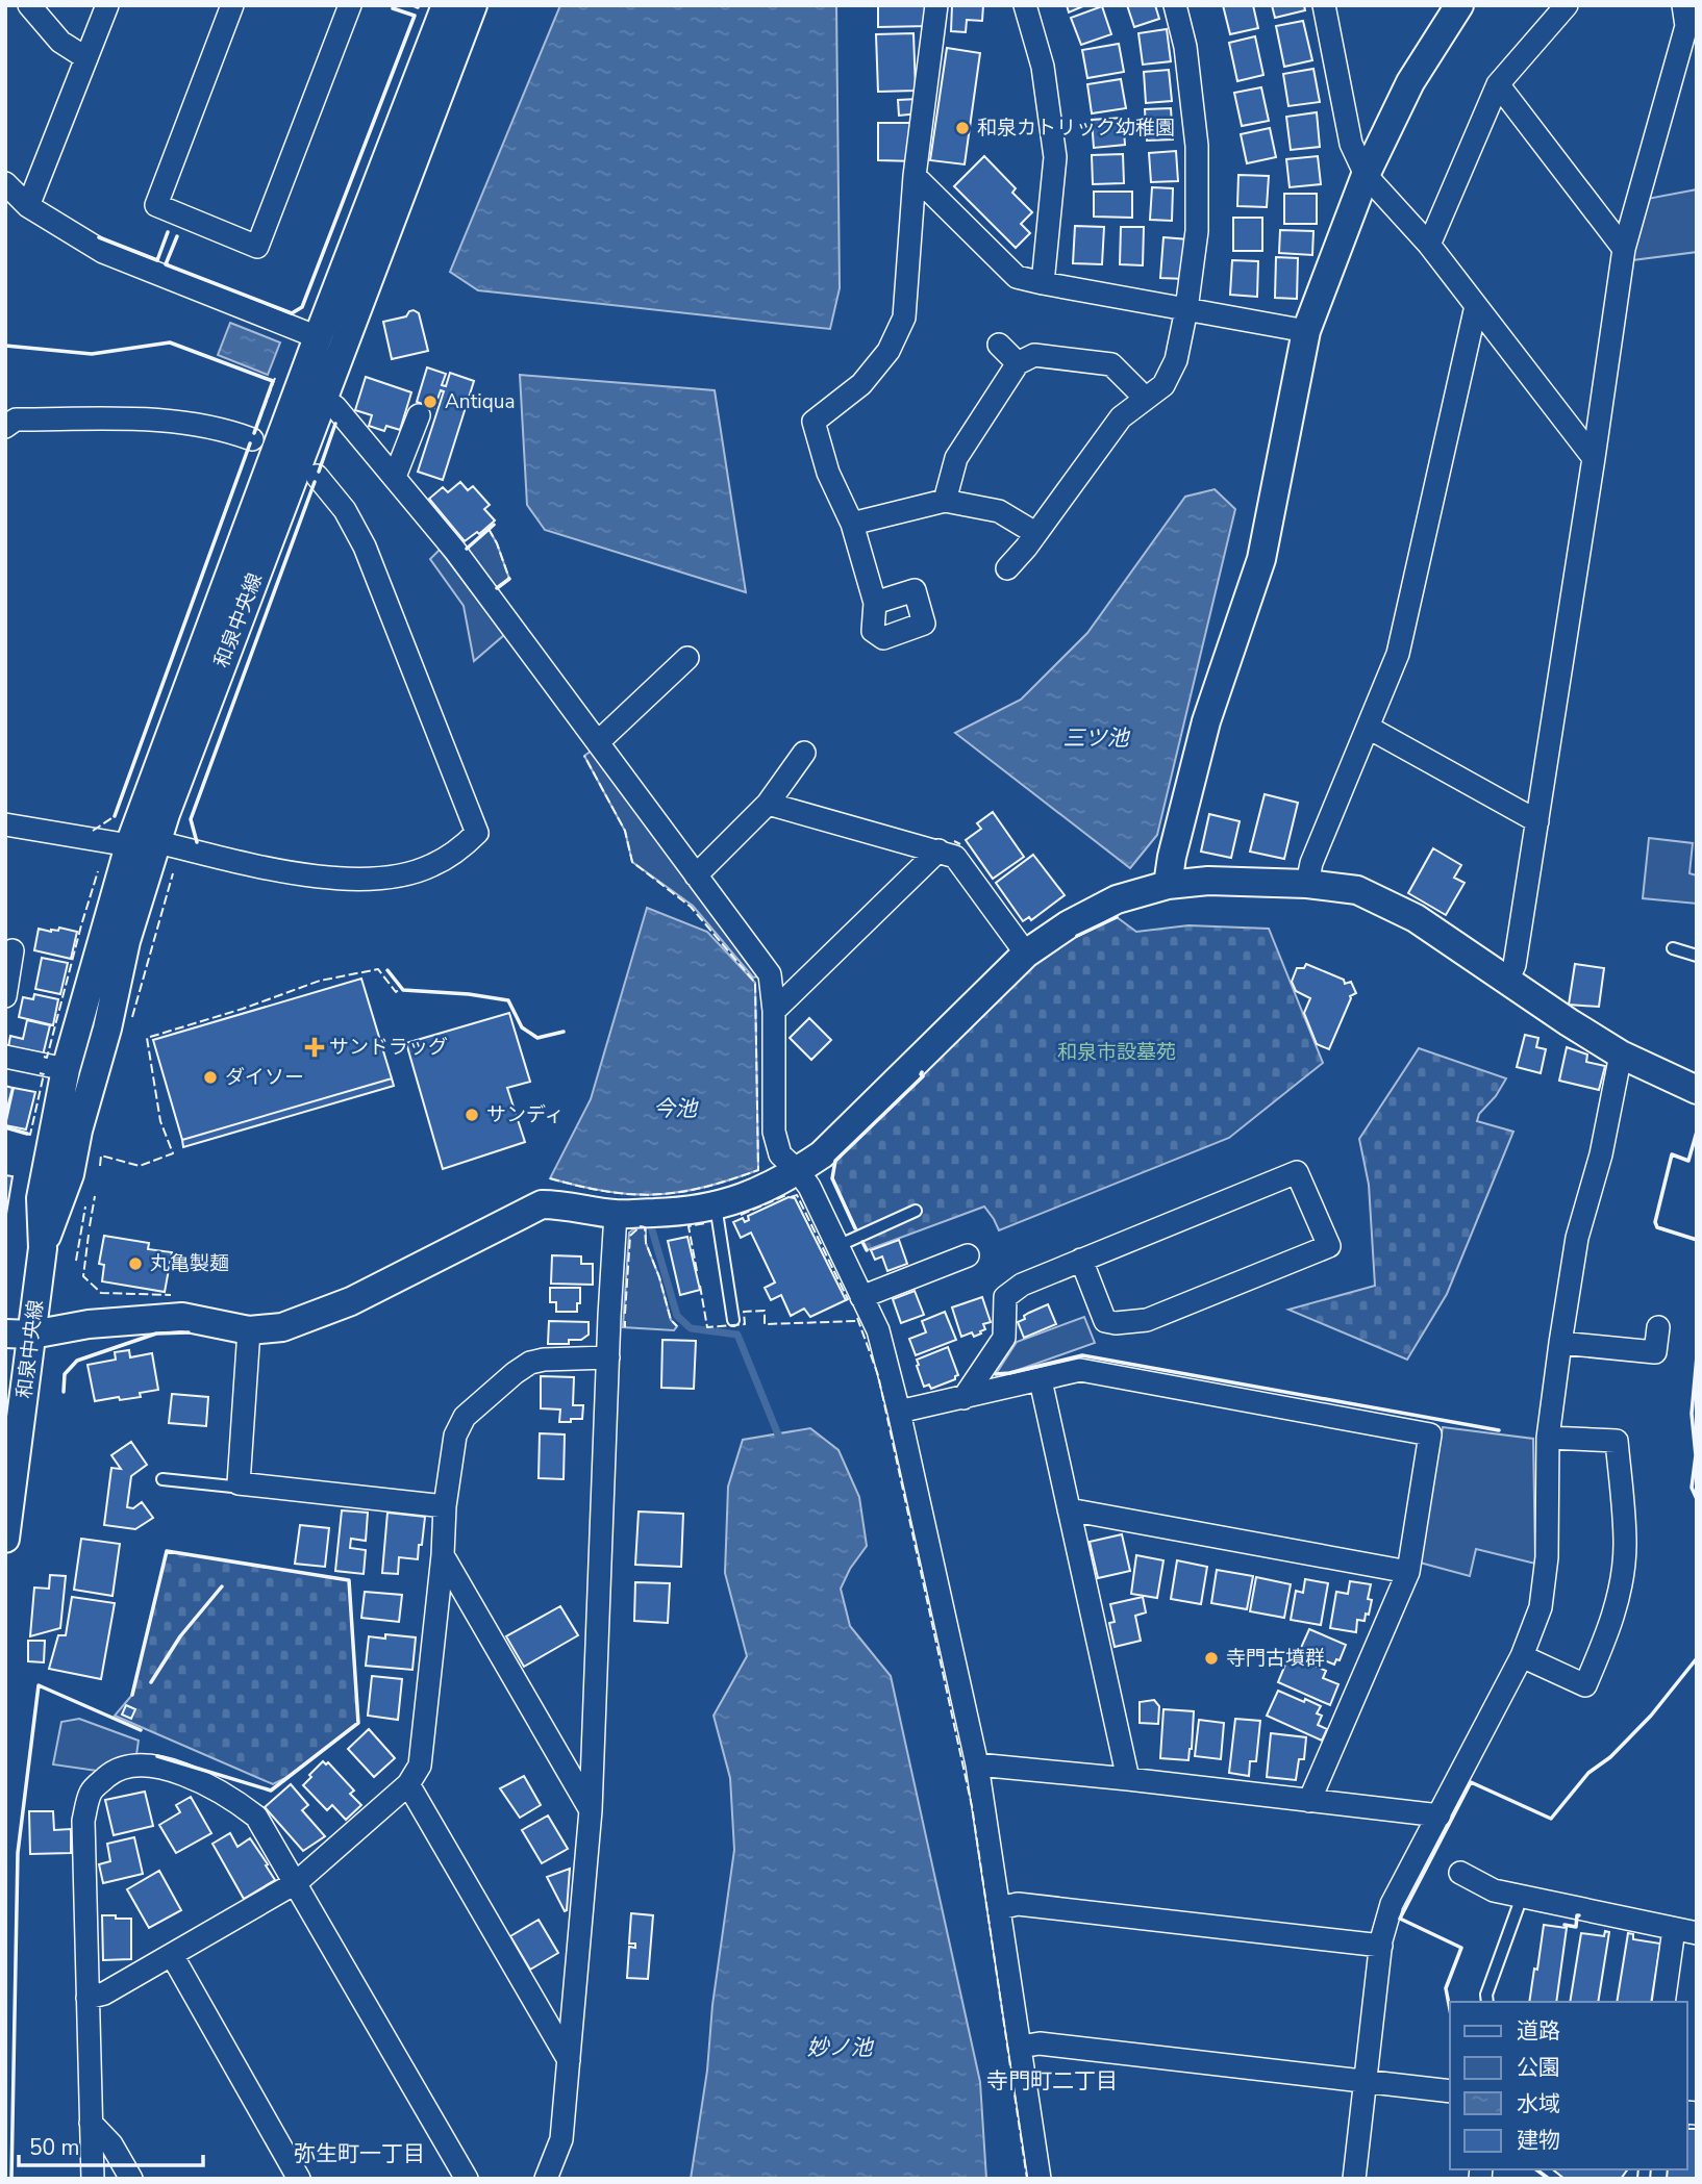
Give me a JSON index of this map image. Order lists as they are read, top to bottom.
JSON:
{
  "streets": {
    "street": ["和泉中央線"]
  },
  "districts": ["寺門町二丁目", "弥生町一丁目"],
  "water": ["三ツ池", "今池", "妙ノ池"],
  "parks": ["和泉市設墓苑"],
  "places": {
    "other": [
      "和泉カトリック幼稚園",
      "Antiqua",
      "ダイソー",
      "サンディ",
      "丸亀製麺",
      "寺門古墳群"
    ],
    "health": ["サンドラッグ"]
  },
  "legend": [
    "道路",
    "公園",
    "水域",
    "建物"
  ],
  "scale_bar": "50 m"
}
